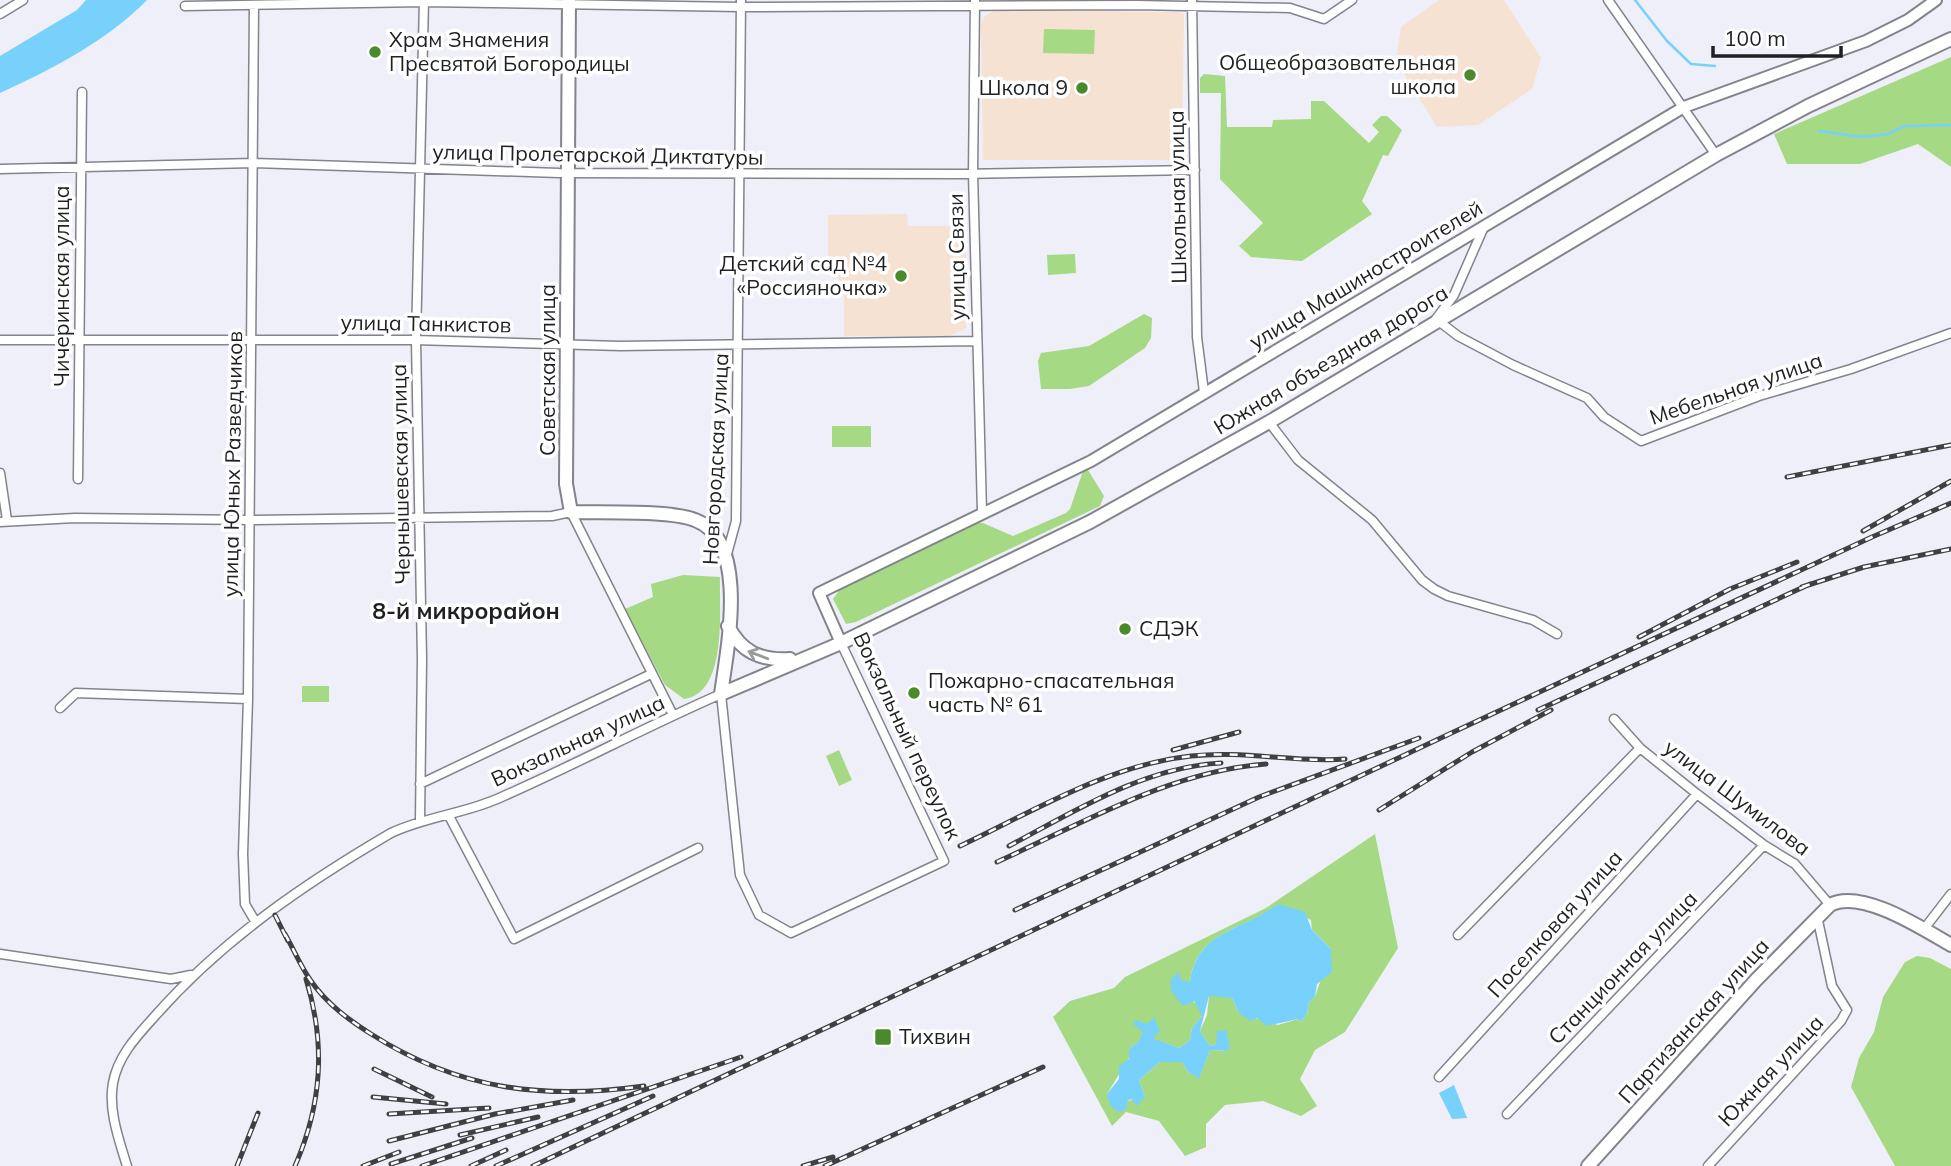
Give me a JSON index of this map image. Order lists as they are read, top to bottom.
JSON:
{
  "streets": {
    "main road": [
      "Южная объездная дорога",
      "Советская улица",
      "Новгородская улица",
      "Партизанская улица"
    ],
    "street": [
      "улица Пролетарской Диктатуры",
      "Школьная улица",
      "улица Связи",
      "улица Машиностроителей",
      "Чичеринская улица",
      "улица Танкистов",
      "Мебельная улица",
      "улица Юных Разведчиков",
      "Чернышевская улица",
      "Вокзальный переулок",
      "Вокзальная улица",
      "улица Шумилова",
      "Поселковая улица",
      "Станционная улица",
      "Южная улица"
    ]
  },
  "crossings": [
    ["улица Пролетарской Диктатуры", "Школьная улица"],
    ["улица Пролетарской Диктатуры", "улица Связи"],
    ["улица Пролетарской Диктатуры", "Чичеринская улица"],
    ["улица Пролетарской Диктатуры", "Советская улица"],
    ["улица Пролетарской Диктатуры", "Новгородская улица"],
    ["улица Пролетарской Диктатуры", "улица Юных Разведчиков"],
    ["улица Пролетарской Диктатуры", "Чернышевская улица"],
    ["Школьная улица", "улица Машиностроителей"],
    ["улица Связи", "улица Машиностроителей"],
    ["улица Связи", "улица Танкистов"],
    ["улица Машиностроителей", "Вокзальный переулок"],
    ["Чичеринская улица", "улица Танкистов"],
    ["улица Танкистов", "Советская улица"],
    ["улица Танкистов", "Новгородская улица"],
    ["улица Танкистов", "улица Юных Разведчиков"],
    ["улица Танкистов", "Чернышевская улица"],
    ["Южная объездная дорога", "Мебельная улица"],
    ["Южная объездная дорога", "Новгородская улица"],
    ["Южная объездная дорога", "Вокзальный переулок"],
    ["Южная объездная дорога", "Вокзальная улица"],
    ["Советская улица", "Вокзальная улица"],
    ["Новгородская улица", "Вокзальный переулок"],
    ["Новгородская улица", "Вокзальная улица"],
    ["улица Юных Разведчиков", "Вокзальная улица"],
    ["Чернышевская улица", "Вокзальная улица"],
    ["улица Шумилова", "Поселковая улица"],
    ["улица Шумилова", "Станционная улица"],
    ["улица Шумилова", "Партизанская улица"],
    ["Партизанская улица", "Южная улица"]
  ],
  "districts": ["8-й микрорайон"],
  "places": {
    "other": [
      "Храм Знамения Пресвятой Богородицы",
      "Общеобразовательная школа",
      "Школа 9",
      "Детский сад №4 «Россияночка»",
      "СДЭК",
      "Пожарно-спасательная часть № 61"
    ],
    "transit": ["Тихвин"]
  },
  "scale_bar": "100 m"
}
